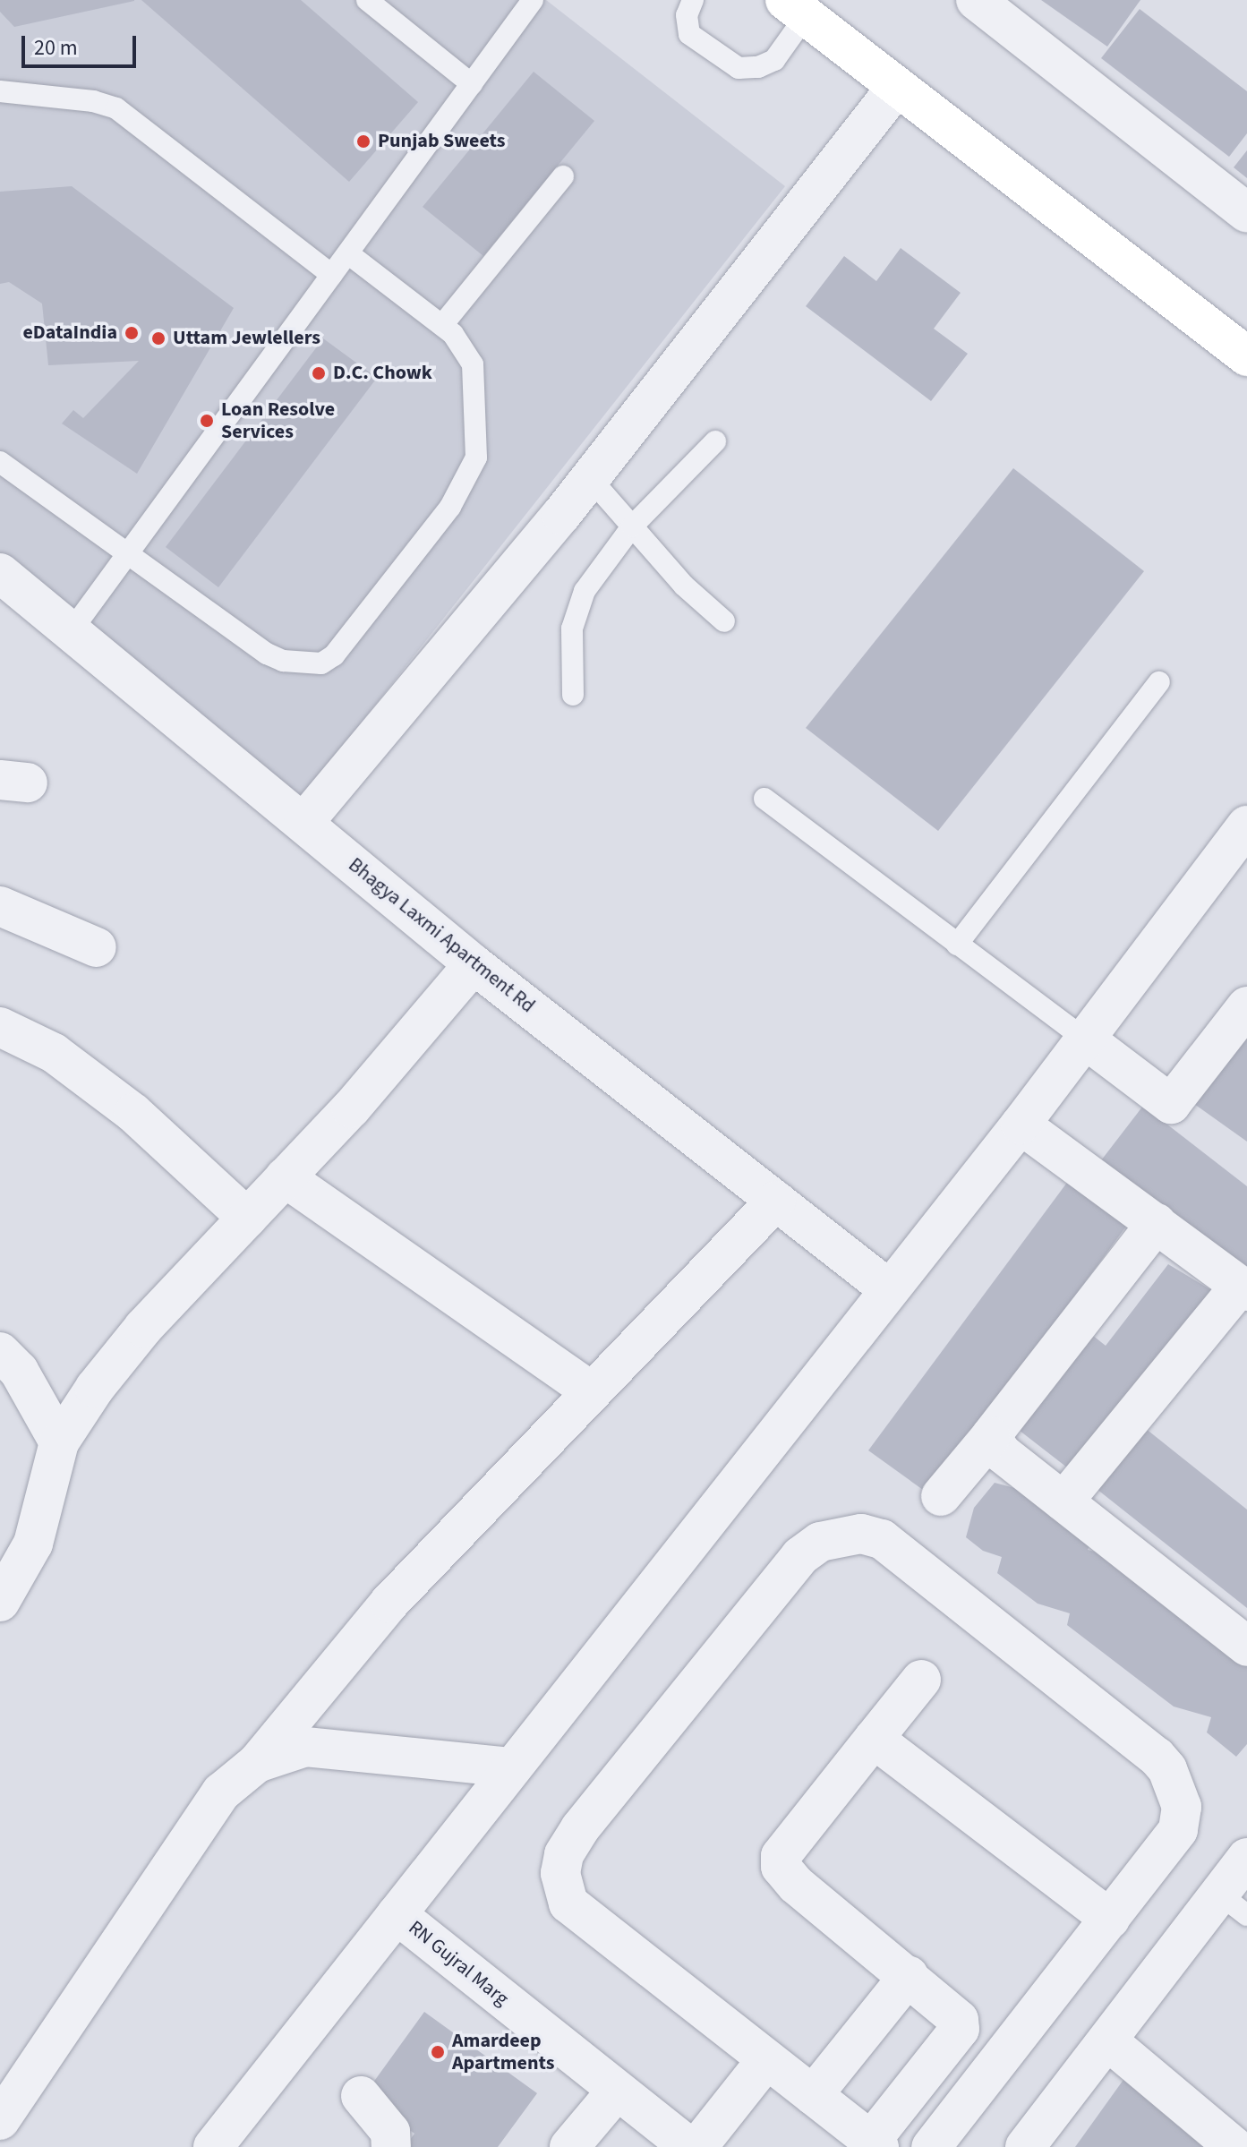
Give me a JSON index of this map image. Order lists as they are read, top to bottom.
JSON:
{
  "streets": {
    "street": ["Bhagya Laxmi Apartment Rd", "RN Gujral Marg"]
  },
  "places": [
    "Punjab Sweets",
    "eDataIndia",
    "Uttam Jewlellers",
    "D.C. Chowk",
    "Loan Resolve Services",
    "Amardeep Apartments"
  ],
  "scale_bar": "20 m"
}
